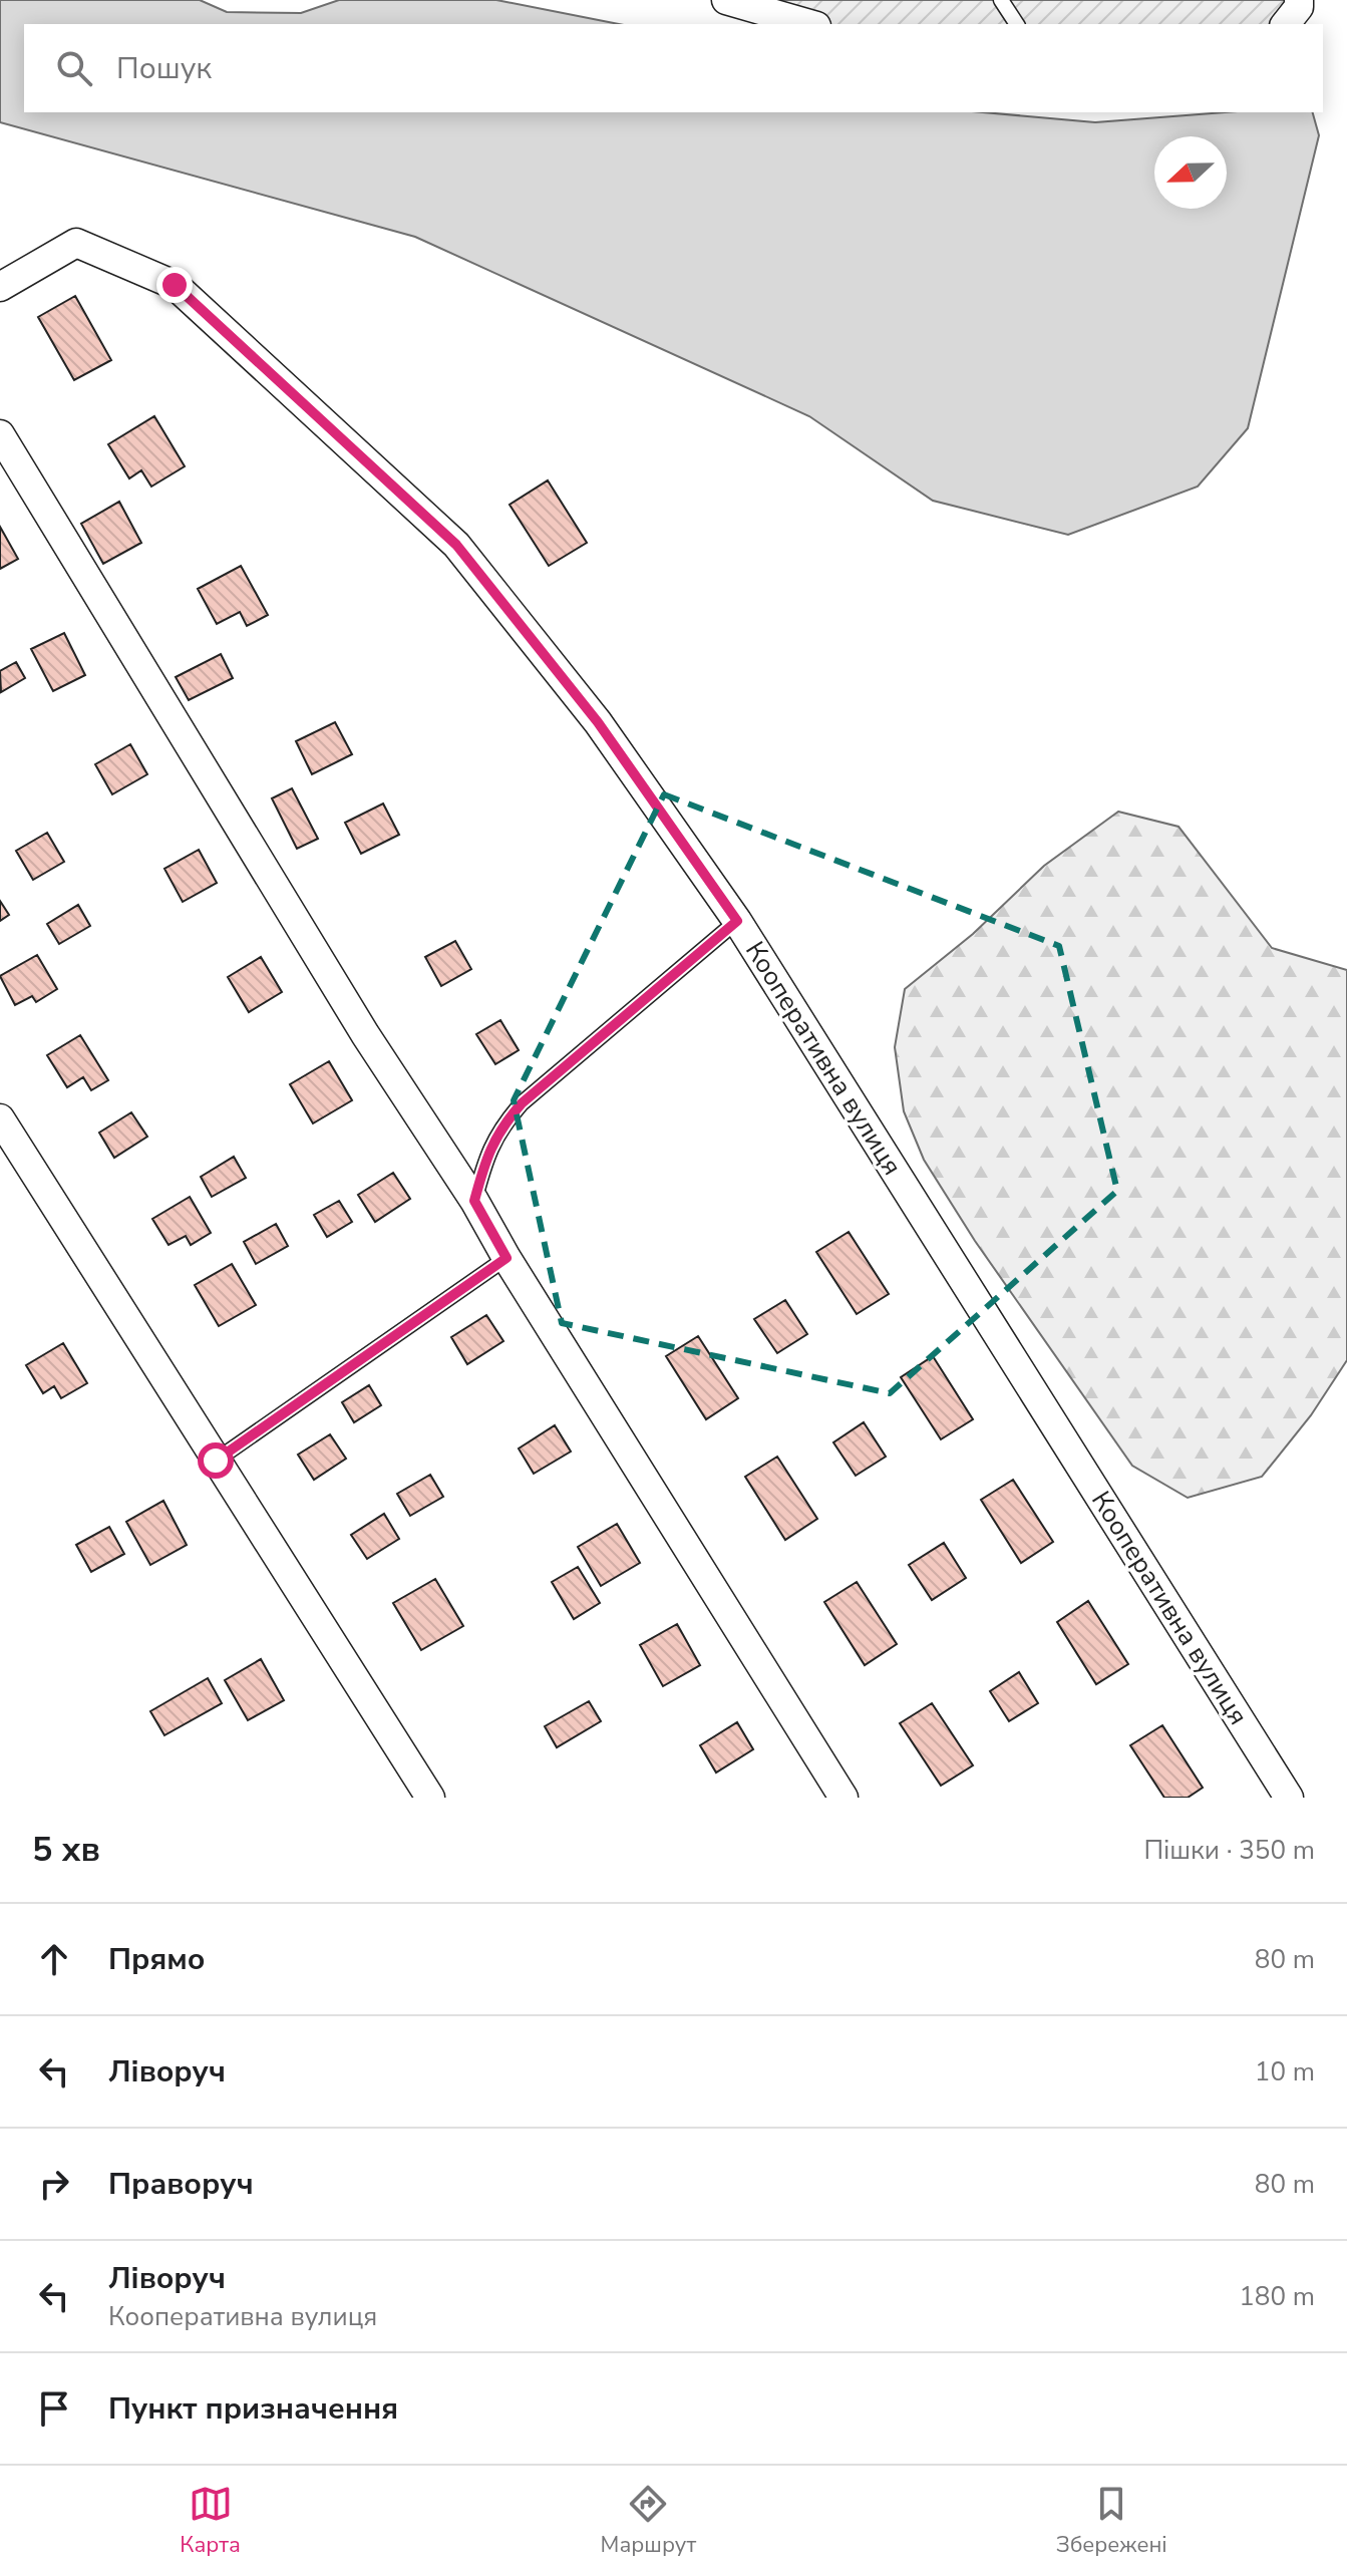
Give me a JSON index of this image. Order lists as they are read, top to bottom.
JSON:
{
  "streets": {
    "street": ["Кооперативна вулиця"]
  },
  "north": "left",
  "page": {
    "search": "Пошук",
    "heading": ["5 хв", "Пішки · 350 m"],
    "list": [
      ["Прямо", "80 m"],
      ["Ліворуч", "10 m"],
      ["Праворуч", "80 m"],
      ["Ліворуч", "Кооперативна вулиця", "180 m"],
      "Пункт призначення"
    ],
    "nav": ["Карта", "Маршрут", "Збережені"]
  }
}
